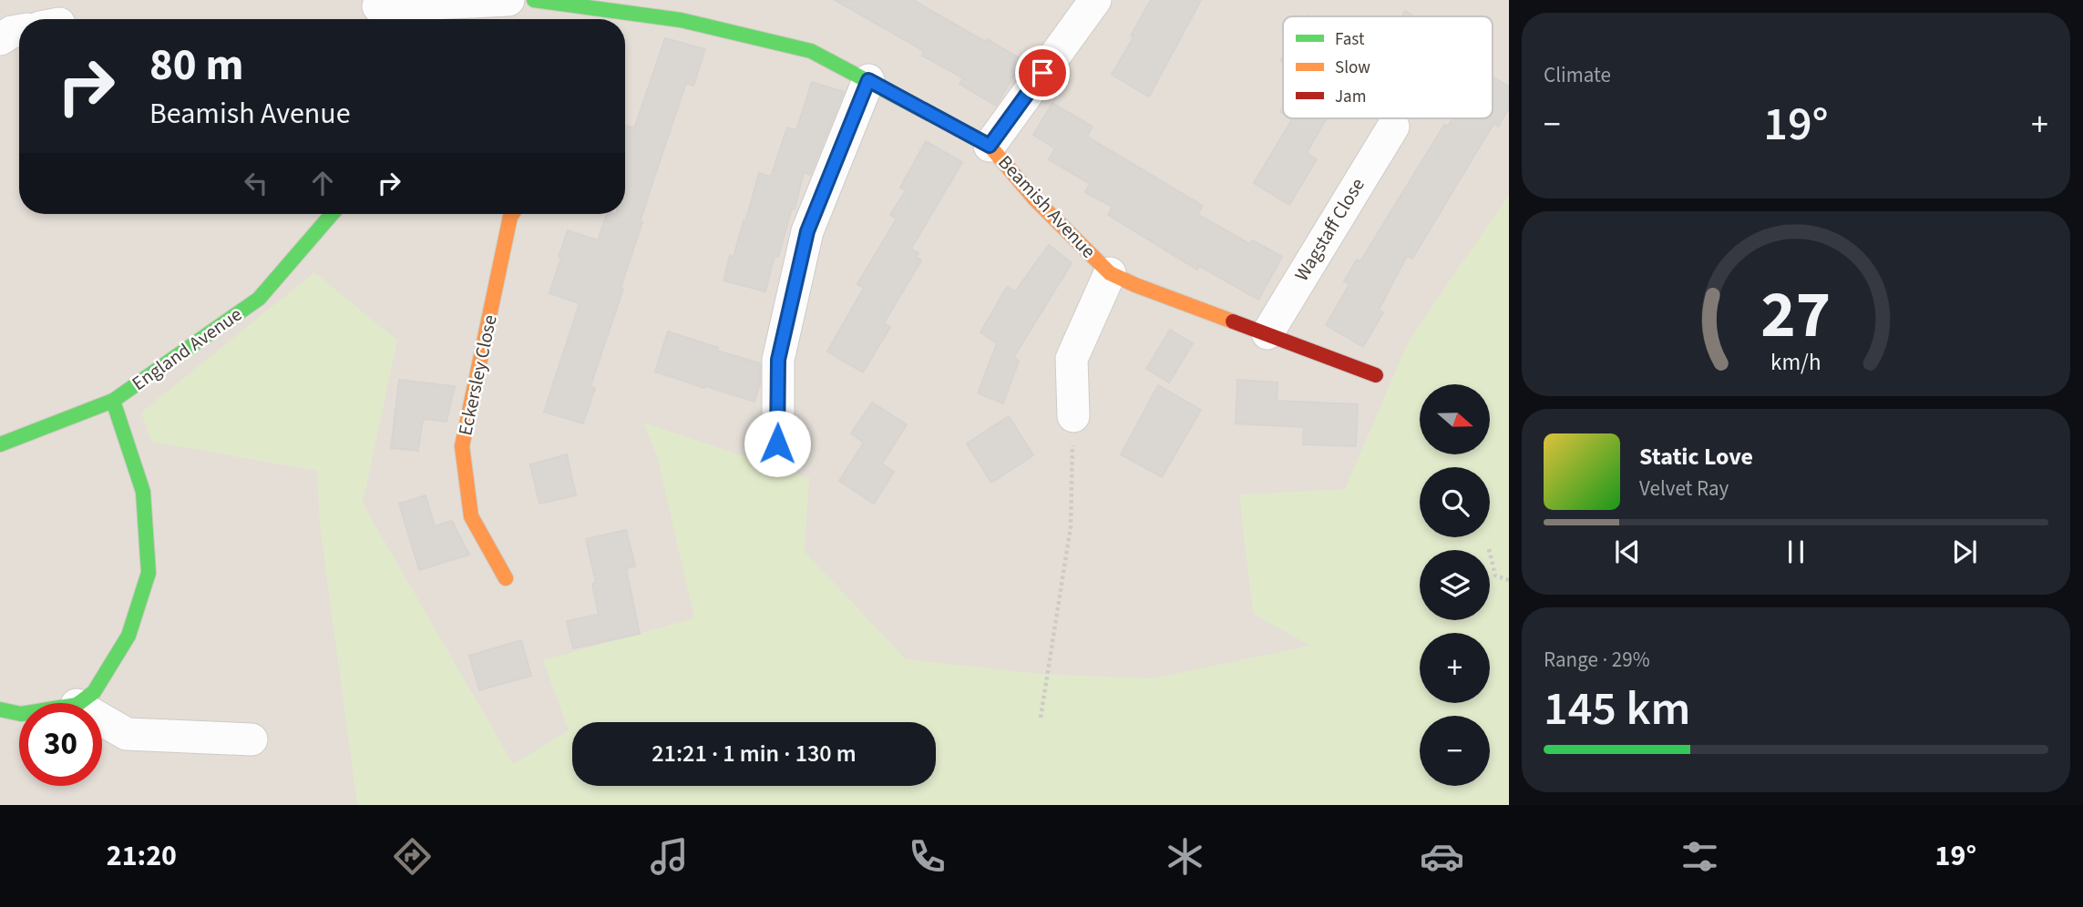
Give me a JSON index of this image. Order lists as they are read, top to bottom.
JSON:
{
  "streets": {
    "street": [
      "Beamish Avenue",
      "Wagstaff Close",
      "England Avenue",
      "Eckersley Close"
    ]
  },
  "crossings": [
    ["Beamish Avenue", "Wagstaff Close"]
  ],
  "legend": ["Fast", "Slow", "Jam"],
  "north": "right",
  "page": {
    "tile": [
      "Climate",
      ["Range · 29%", "145 km"]
    ],
    "turn": ["80 m", "Beamish Avenue"],
    "heat": ["−", "19°", "+"],
    "map_buttons": ["+", "−"],
    "song": ["Static Love", "Velvet Ray"],
    "limit": "30",
    "trip": "21:21 · 1 min · 130 m",
    "tabs": ["21:20", "19°"],
    "gauge": ["27", "km/h"]
  }
}
